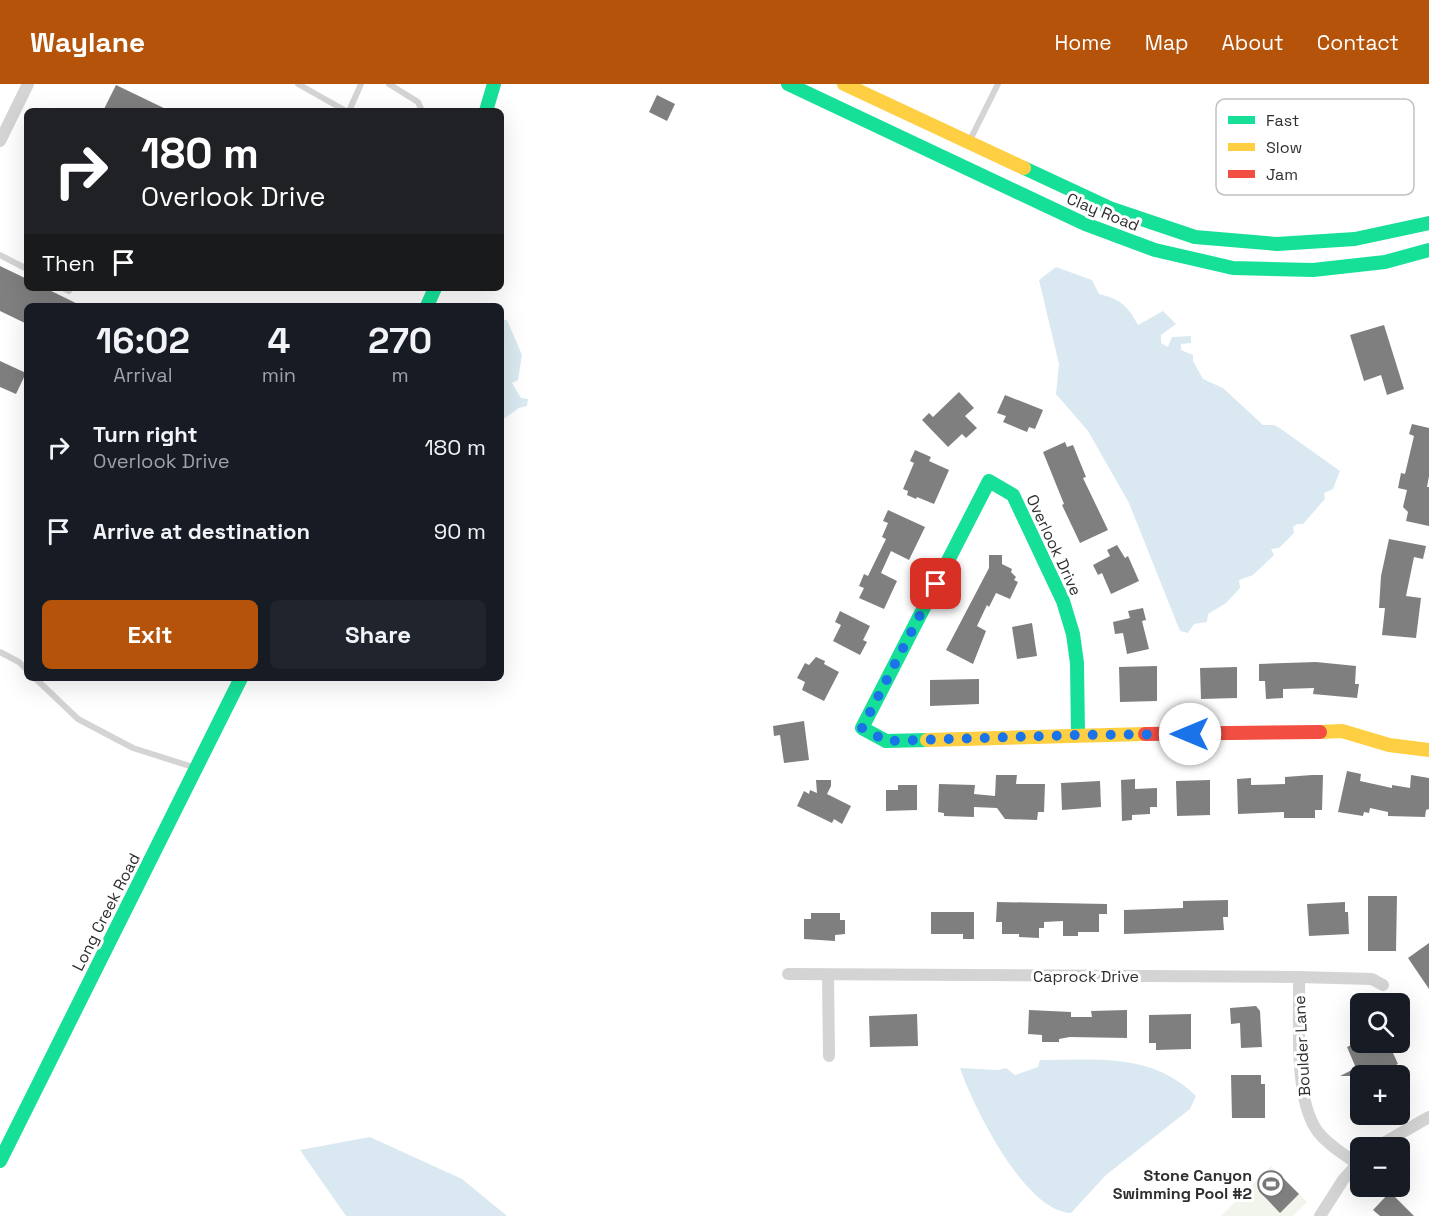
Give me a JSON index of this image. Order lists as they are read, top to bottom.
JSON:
{
  "streets": {
    "street": [
      "Clay Road",
      "Overlook Drive",
      "Long Creek Road",
      "Caprock Drive",
      "Boulder Lane"
    ]
  },
  "crossings": [
    ["Caprock Drive", "Boulder Lane"]
  ],
  "places": {
    "sports": ["Stone Canyon Swimming Pool #2"]
  },
  "legend": ["Fast", "Slow", "Jam"],
  "page": {
    "header": "Waylane",
    "nav": [
      "Home",
      "Map",
      "About",
      "Contact"
    ],
    "turn": ["180 m", "Overlook Drive"],
    "then": "Then",
    "eta": [
      "16:02",
      "Arrival",
      "4",
      "min",
      "270",
      "m"
    ],
    "list": [
      {
        "name": "Turn right",
        "note": "Overlook Drive",
        "value": "180 m"
      },
      {
        "name": "Arrive at destination",
        "value": "90 m"
      }
    ],
    "buttons": ["Exit", "Share"],
    "map_buttons": ["+", "−"]
  }
}
